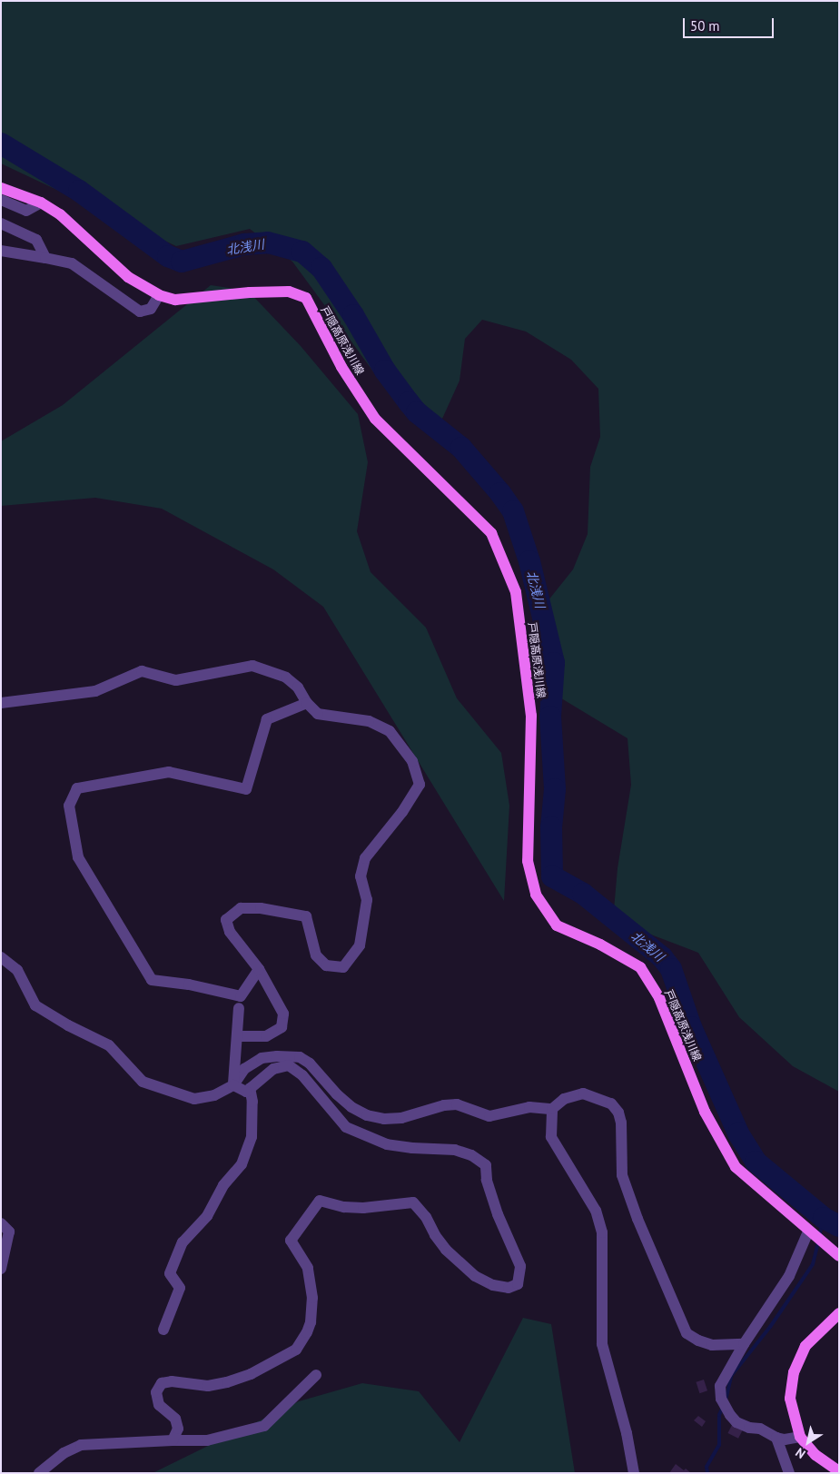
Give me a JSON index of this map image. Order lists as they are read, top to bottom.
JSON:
{
  "streets": {
    "main road": ["戸隠高原浅川線"]
  },
  "water": ["北浅川"],
  "scale_bar": "50 m",
  "north": "bottom left"
}
